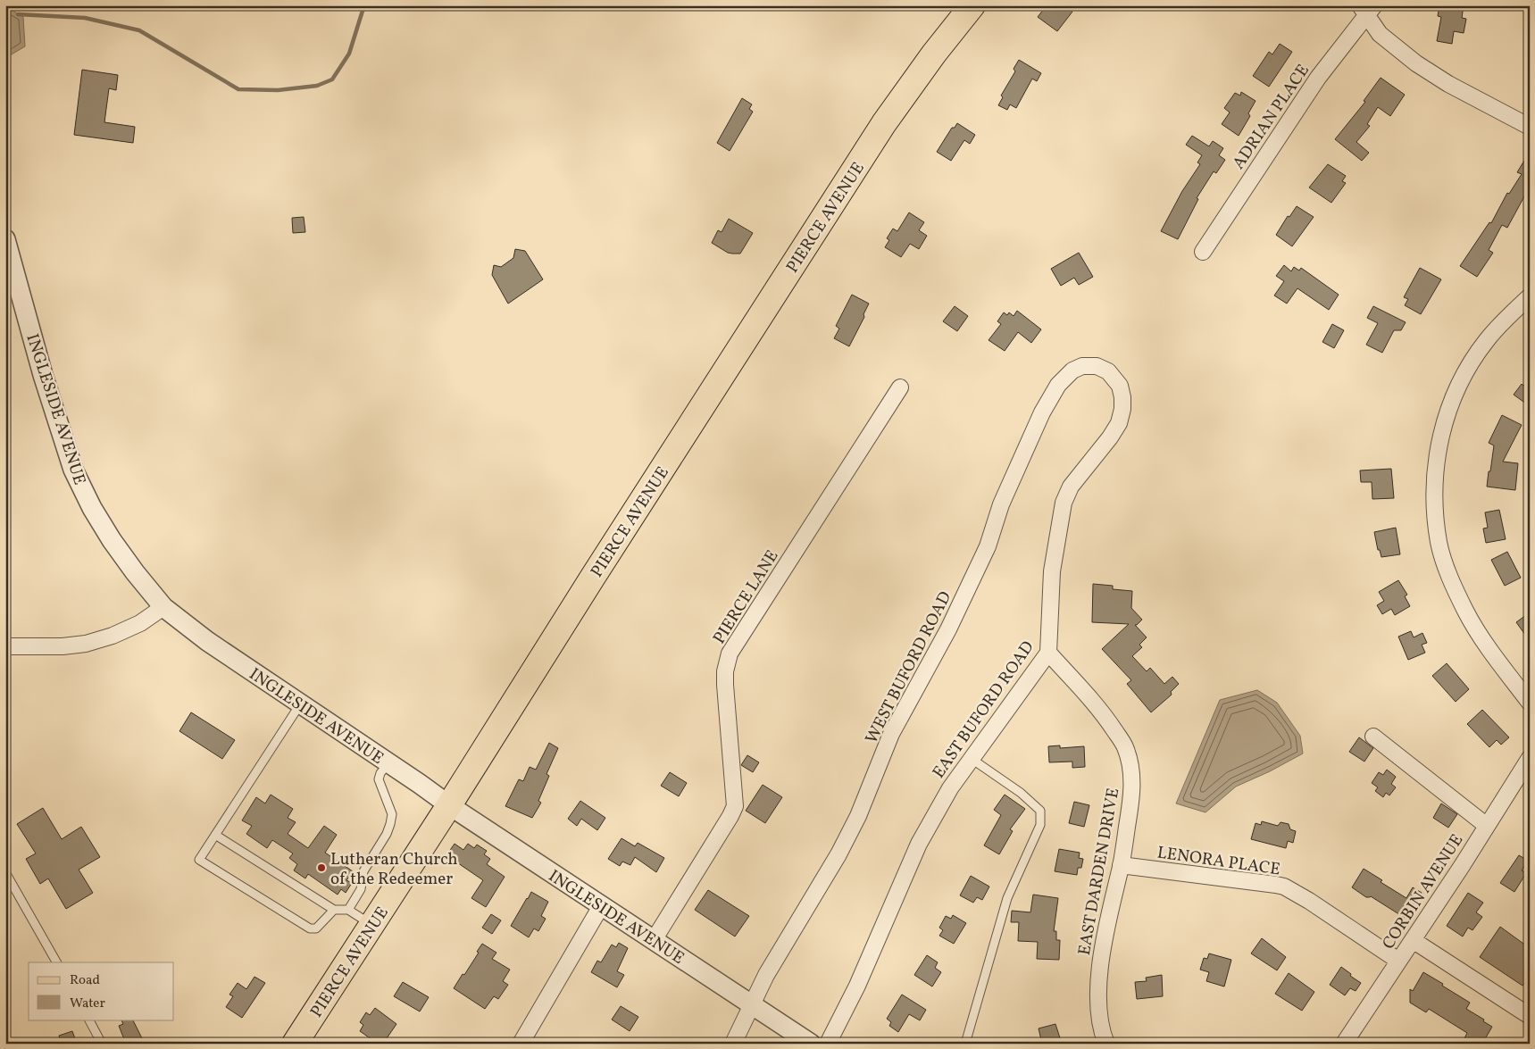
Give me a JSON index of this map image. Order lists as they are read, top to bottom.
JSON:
{
  "streets": {
    "main road": ["PIERCE AVENUE"],
    "street": [
      "ADRIAN PLACE",
      "INGLESIDE AVENUE",
      "PIERCE LANE",
      "WEST BUFORD ROAD",
      "EAST BUFORD ROAD",
      "LENORA PLACE",
      "EAST DARDEN DRIVE",
      "CORBIN AVENUE"
    ]
  },
  "crossings": [
    ["PIERCE AVENUE", "INGLESIDE AVENUE"],
    ["INGLESIDE AVENUE", "PIERCE LANE"],
    ["INGLESIDE AVENUE", "WEST BUFORD ROAD"],
    ["WEST BUFORD ROAD", "EAST BUFORD ROAD"],
    ["EAST BUFORD ROAD", "EAST DARDEN DRIVE"],
    ["LENORA PLACE", "EAST DARDEN DRIVE"],
    ["LENORA PLACE", "CORBIN AVENUE"]
  ],
  "places": ["Lutheran Church of the Redeemer"],
  "legend": ["Road", "Water"]
}
